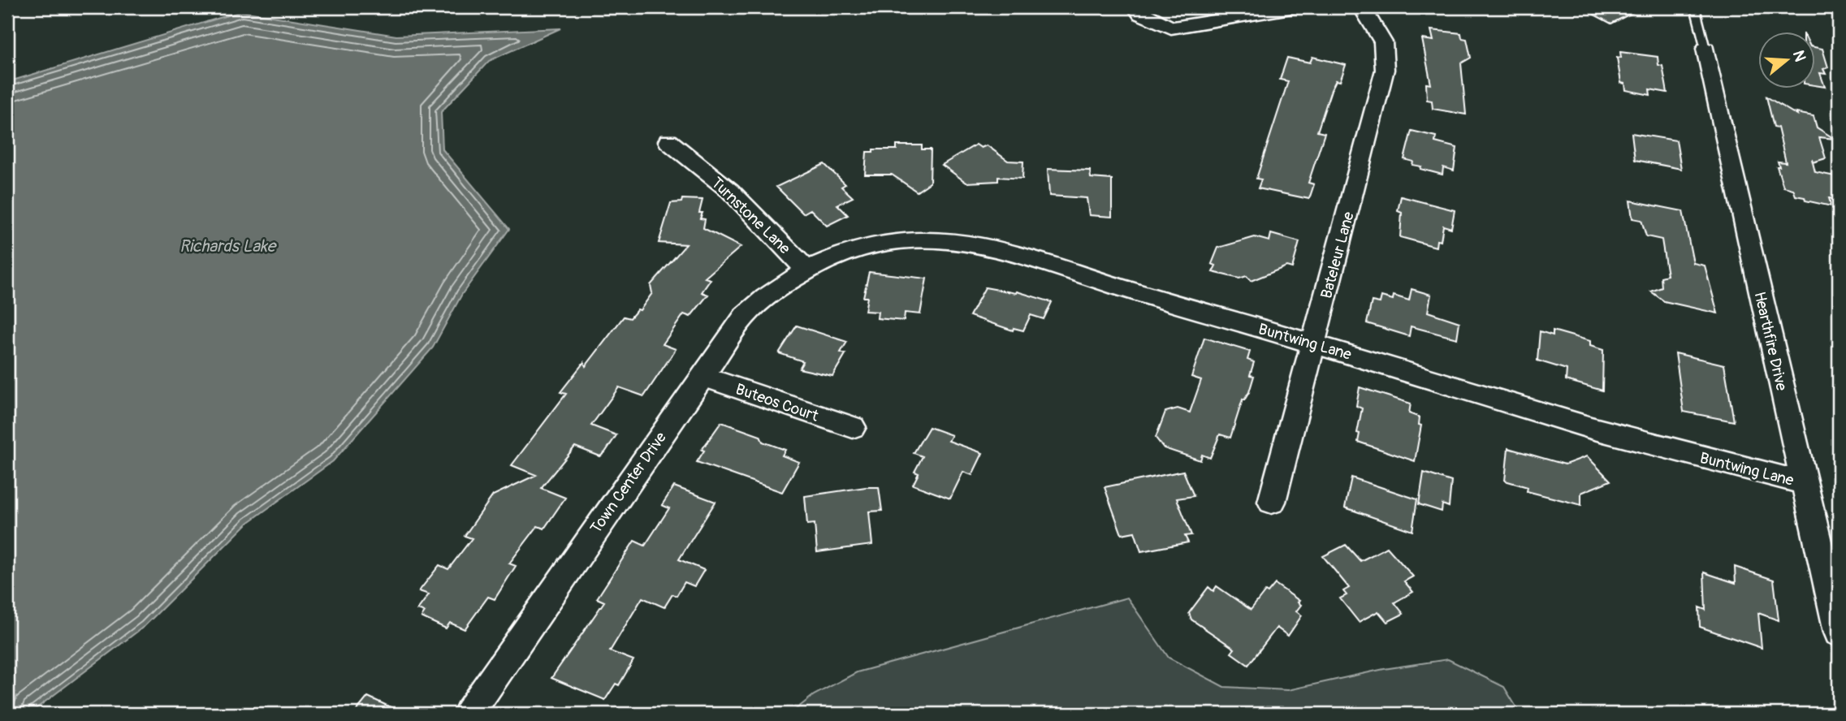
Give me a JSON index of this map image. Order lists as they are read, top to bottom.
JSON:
{
  "streets": {
    "street": [
      "Turnstone Lane",
      "Bateleur Lane",
      "Buntwing Lane",
      "Hearthfire Drive",
      "Buteos Court",
      "Town Center Drive"
    ]
  },
  "crossings": [
    ["Turnstone Lane", "Buntwing Lane"],
    ["Turnstone Lane", "Town Center Drive"],
    ["Bateleur Lane", "Buntwing Lane"],
    ["Buntwing Lane", "Hearthfire Drive"],
    ["Buntwing Lane", "Town Center Drive"],
    ["Buteos Court", "Town Center Drive"]
  ],
  "water": ["Richards Lake"],
  "north": "right"
}
